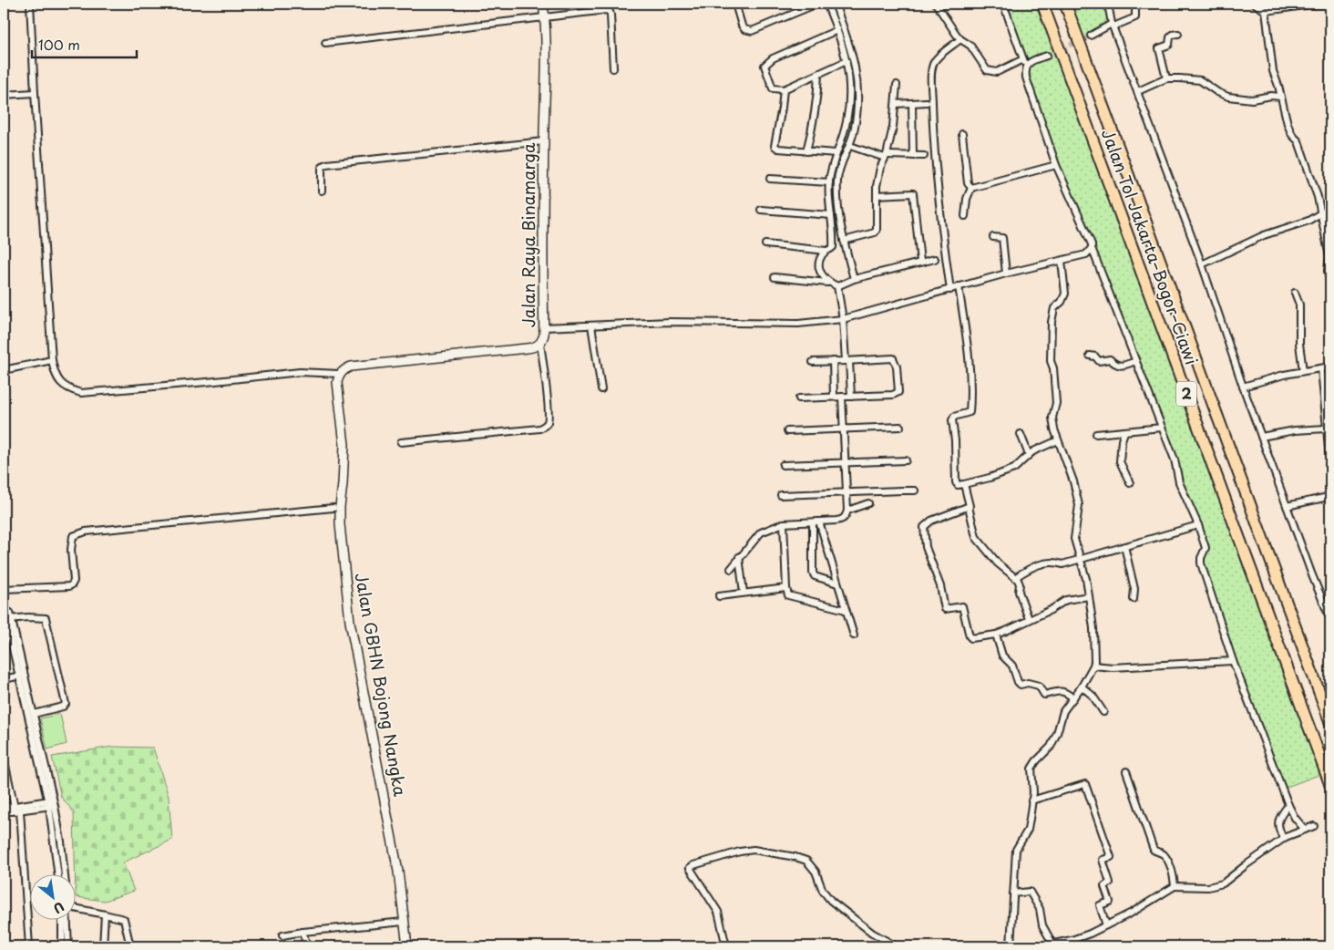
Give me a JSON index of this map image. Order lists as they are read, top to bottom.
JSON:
{
  "streets": {
    "highway": ["Jalan Tol Jakarta–Bogor–Ciawi", "2"],
    "street": ["Jalan Raya Binamarga", "Jalan GBHN Bojong Nangka"]
  },
  "crossings": [
    ["Jalan Raya Binamarga", "Jalan GBHN Bojong Nangka"]
  ],
  "scale_bar": "100 m",
  "north": "bottom right"
}
